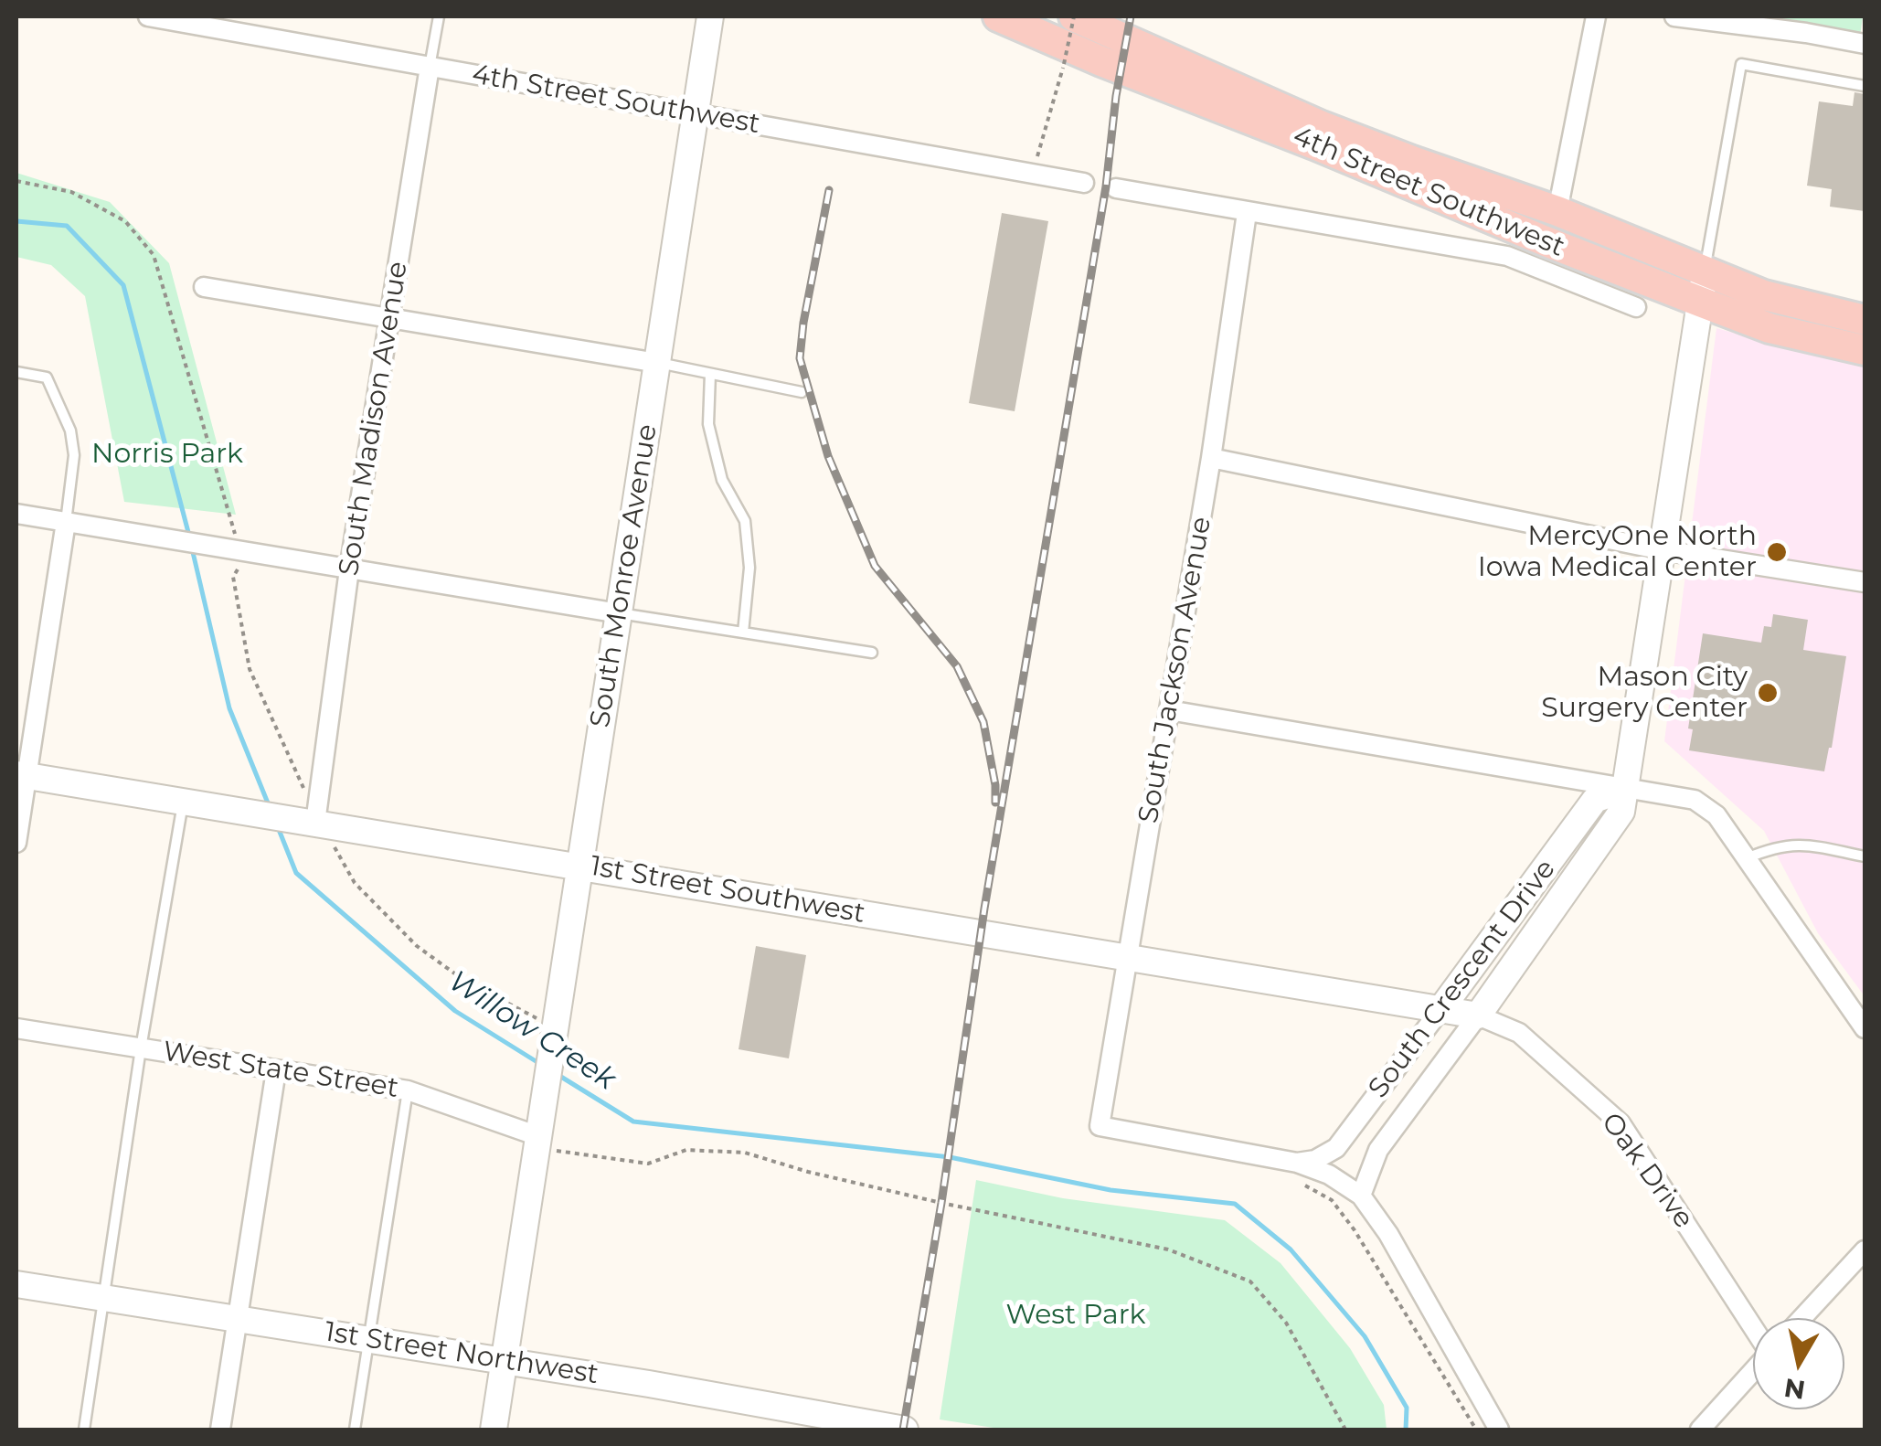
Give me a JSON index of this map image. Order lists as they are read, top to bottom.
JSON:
{
  "streets": {
    "main road": [
      "4th Street Southwest",
      "South Monroe Avenue",
      "1st Street Southwest",
      "South Crescent Drive",
      "Oak Drive",
      "1st Street Northwest"
    ],
    "street": ["South Madison Avenue", "South Jackson Avenue", "West State Street"]
  },
  "crossings": [
    ["4th Street Southwest", "South Madison Avenue"],
    ["4th Street Southwest", "South Monroe Avenue"],
    ["4th Street Southwest", "South Jackson Avenue"],
    ["4th Street Southwest", "South Crescent Drive"],
    ["South Madison Avenue", "1st Street Southwest"],
    ["South Monroe Avenue", "1st Street Southwest"],
    ["South Monroe Avenue", "West State Street"],
    ["South Monroe Avenue", "1st Street Northwest"],
    ["South Jackson Avenue", "1st Street Southwest"],
    ["South Jackson Avenue", "South Crescent Drive"],
    ["1st Street Southwest", "South Crescent Drive"],
    ["1st Street Southwest", "Oak Drive"],
    ["South Crescent Drive", "Oak Drive"]
  ],
  "water": ["Willow Creek"],
  "parks": ["Norris Park", "West Park"],
  "places": ["MercyOne North Iowa Medical Center", "Mason City Surgery Center"],
  "north": "bottom"
}
